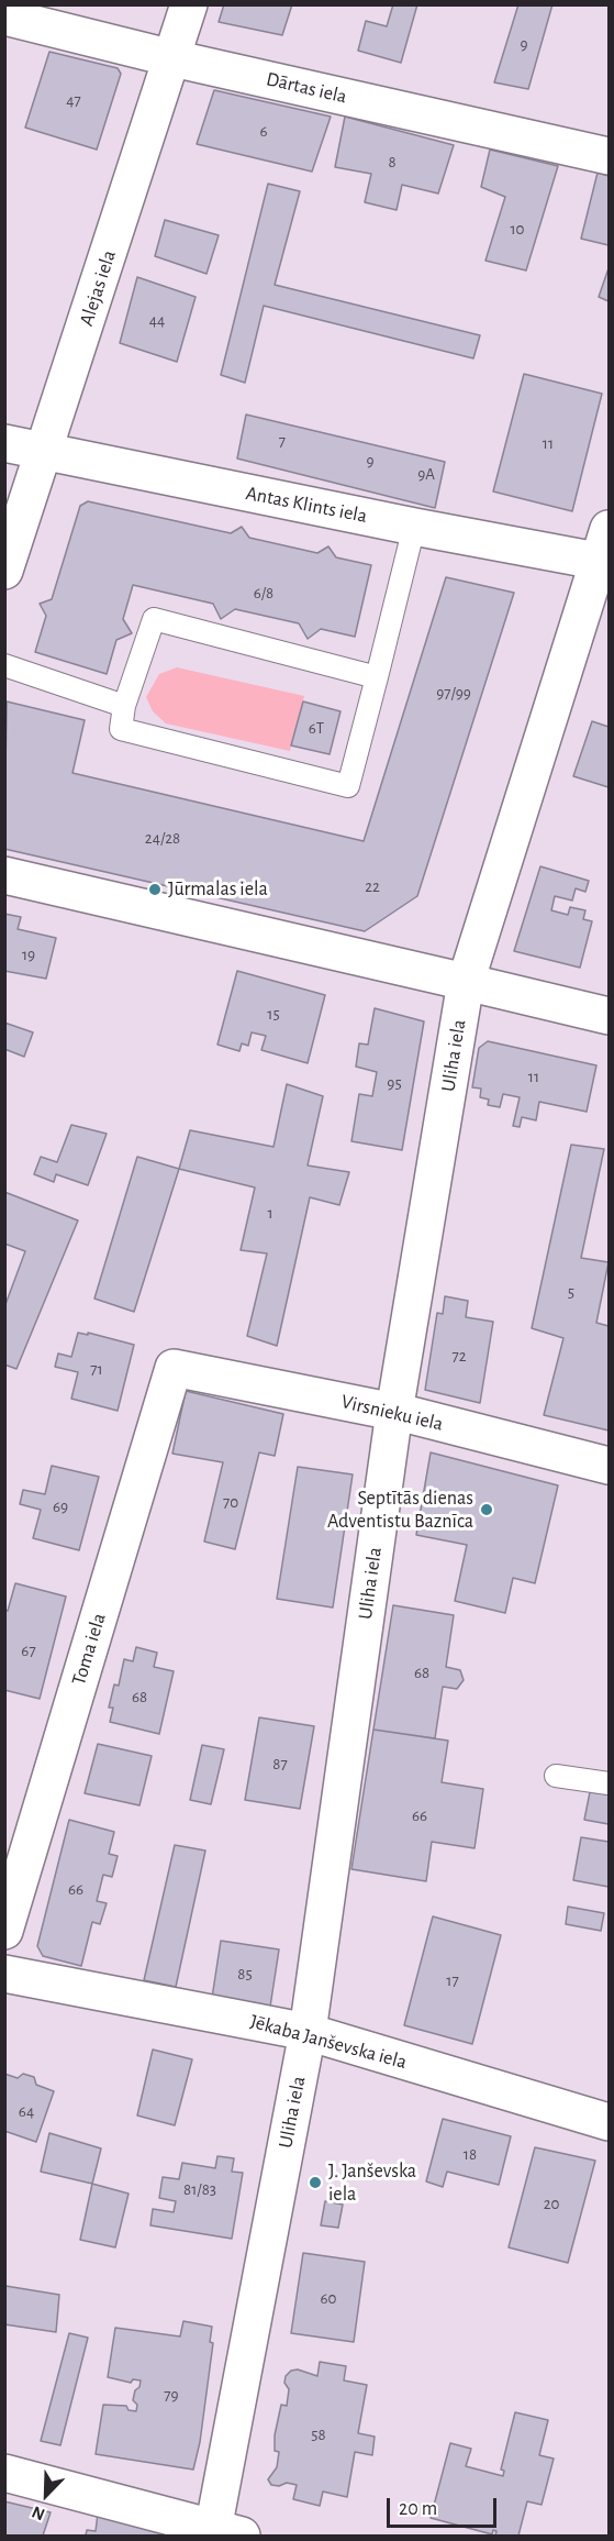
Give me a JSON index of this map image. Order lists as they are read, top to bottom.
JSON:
{
  "streets": {
    "street": [
      "Dārtas iela",
      "Alejas iela",
      "Antas Klints iela",
      "Uliha iela",
      "Virsnieku iela",
      "Toma iela",
      "Jēkaba Janševska iela"
    ]
  },
  "crossings": [
    ["Dārtas iela", "Alejas iela"],
    ["Alejas iela", "Antas Klints iela"],
    ["Antas Klints iela", "Uliha iela"],
    ["Uliha iela", "Virsnieku iela"],
    ["Uliha iela", "Jēkaba Janševska iela"],
    ["Virsnieku iela", "Toma iela"]
  ],
  "places": ["Jūrmalas iela", "Septītās dienas Adventistu Baznīca", "J. Janševska iela"],
  "house_numbers": [
    "9",
    "47",
    "6",
    "8",
    "10",
    "44",
    "7",
    "11",
    "9",
    "9A",
    "6/8",
    "97/99",
    "6T",
    "24/28",
    "22",
    "19",
    "15",
    "11",
    "95",
    "1",
    "5",
    "72",
    "71",
    "70",
    "69",
    "67",
    "68",
    "68",
    "87",
    "66",
    "66",
    "85",
    "17",
    "64",
    "18",
    "81/83",
    "20",
    "60",
    "79",
    "58"
  ],
  "scale_bar": "20 m",
  "north": "bottom left"
}
